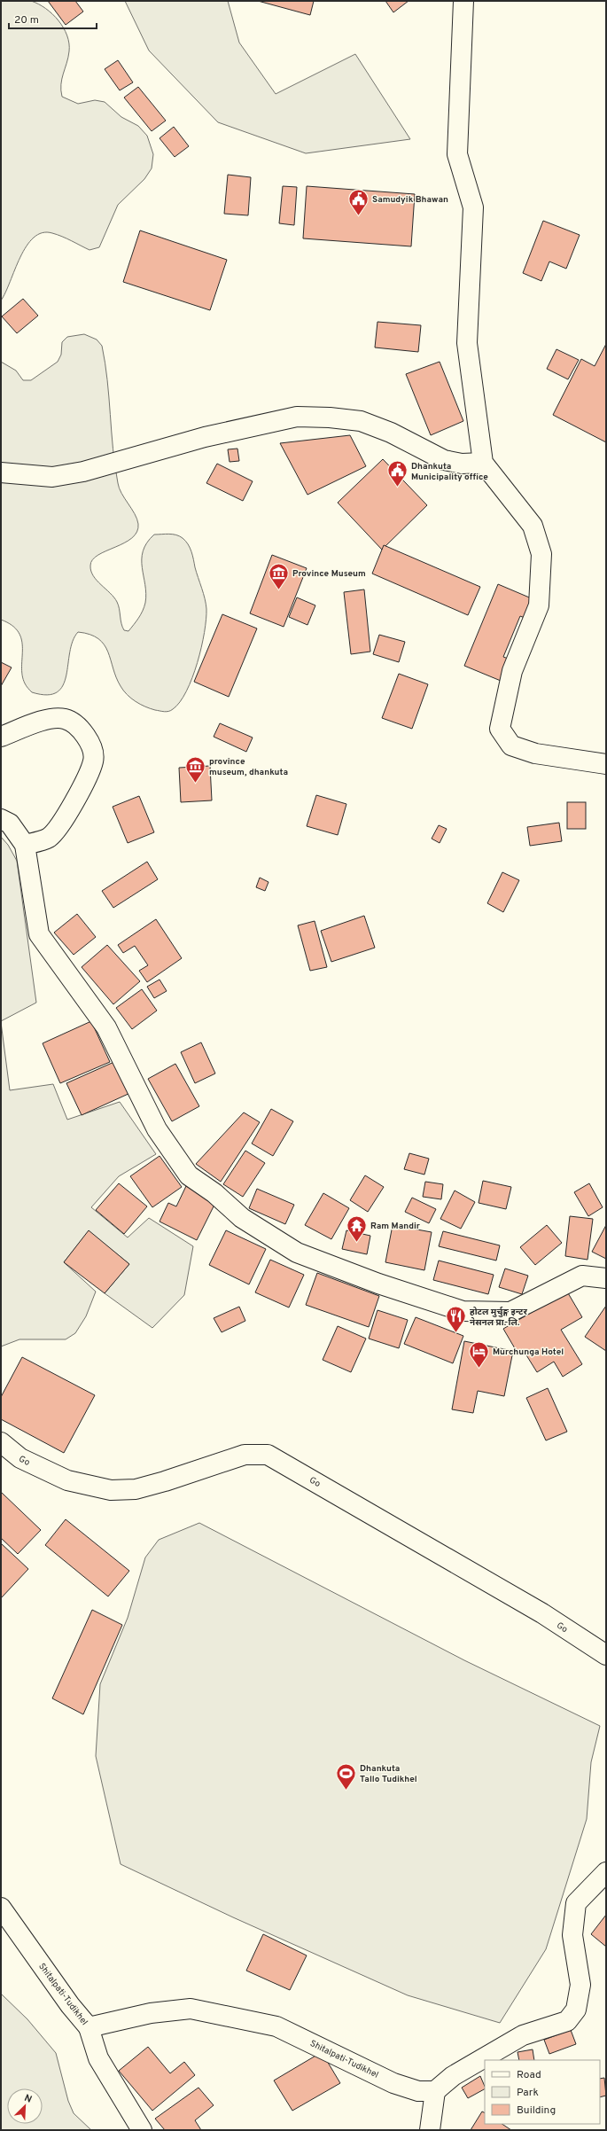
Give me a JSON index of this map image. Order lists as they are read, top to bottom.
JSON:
{
  "streets": {
    "street": ["Go", "Shitalpati-Tudikhel"]
  },
  "places": {
    "public building": ["Samudyik Bhawan", "Dhankuta Municipality office"],
    "museum": ["Province Museum", "province museum, dhankuta"],
    "temple": ["Ram Mandir"],
    "restaurant": ["होटल मुर्चुङ्ग इन्टर नेसनल प्रा. लि."],
    "hotel": ["Murchunga Hotel"],
    "sports": ["Dhankuta Tallo Tudikhel"]
  },
  "legend": ["Road", "Park", "Building"],
  "scale_bar": "20 m",
  "north": "top right"
}
